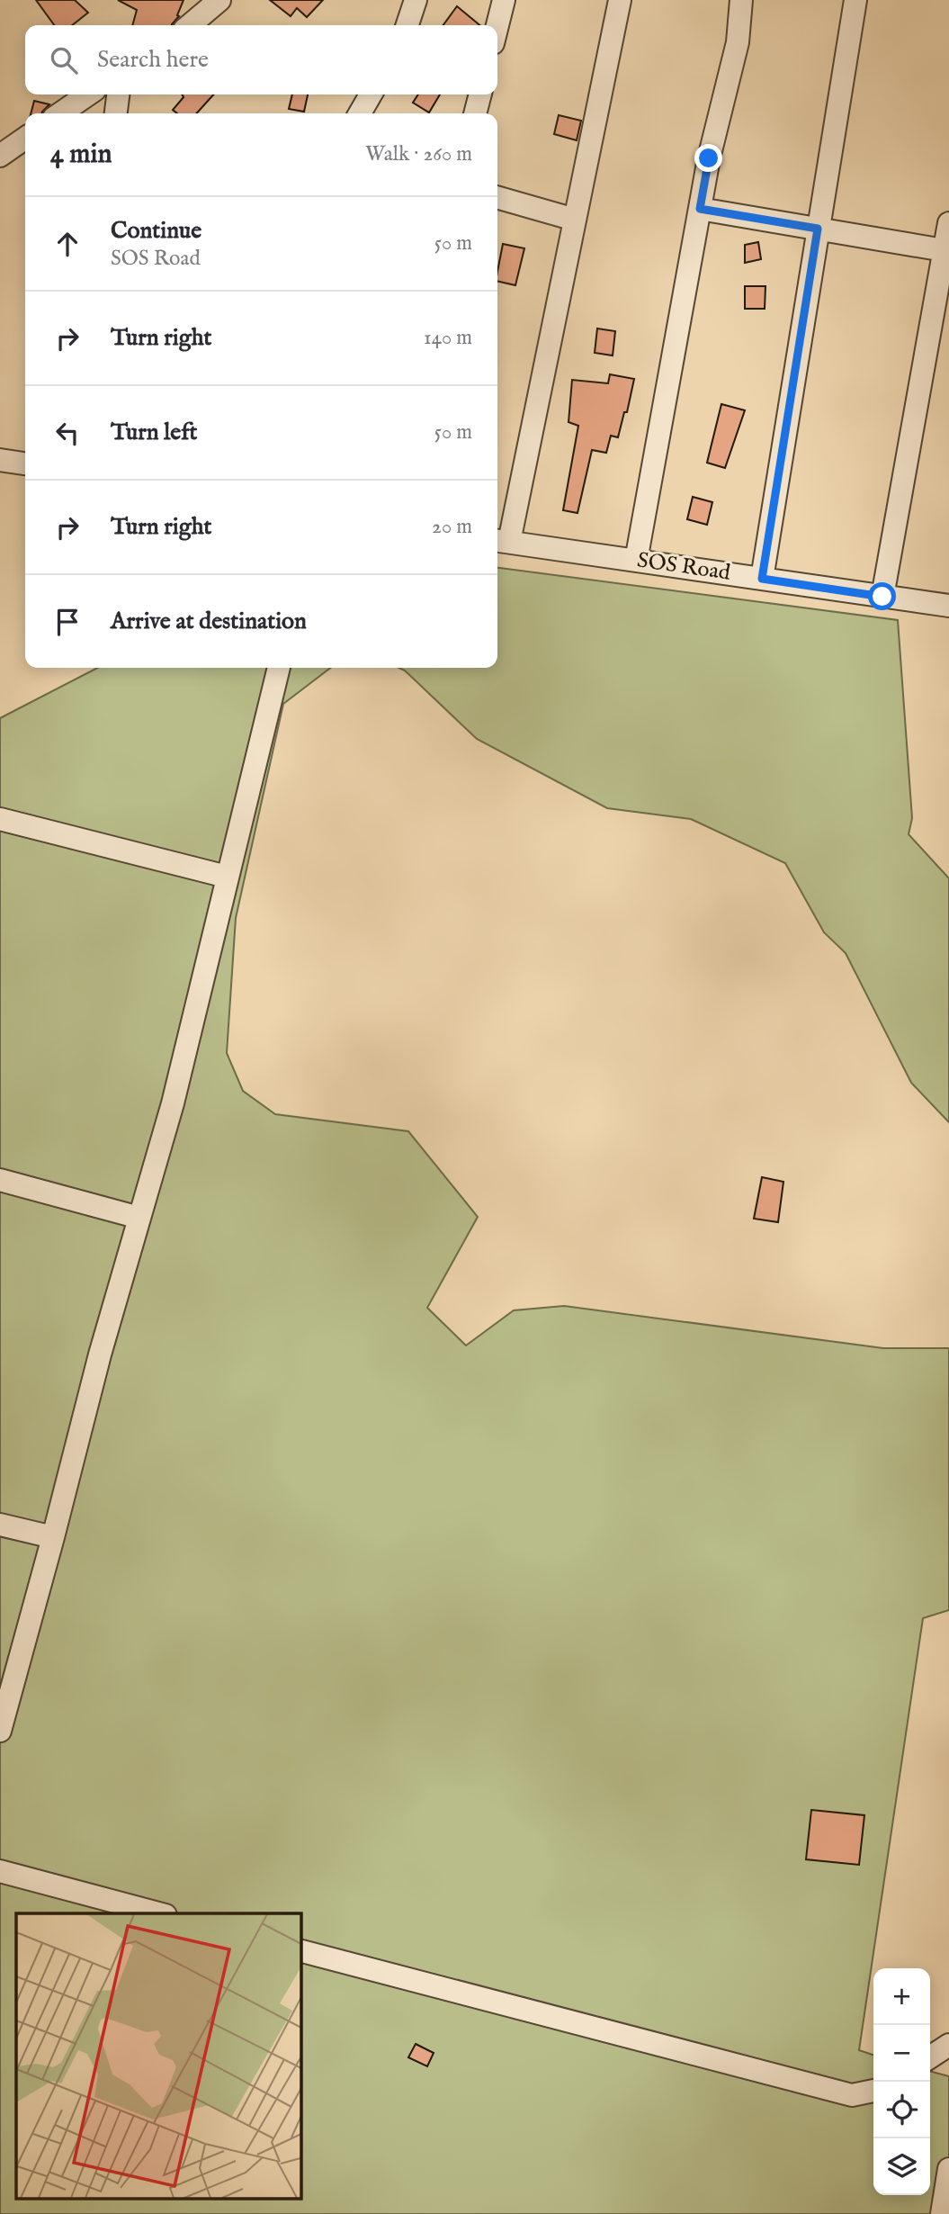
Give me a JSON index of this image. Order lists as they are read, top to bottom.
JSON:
{
  "streets": {
    "street": ["SOS Road"]
  },
  "page": {
    "search": "Search here",
    "heading": ["4 min", "Walk · 260 m"],
    "list": [
      ["Continue", "SOS Road", "50 m"],
      ["Turn right", "140 m"],
      ["Turn left", "50 m"],
      ["Turn right", "20 m"],
      "Arrive at destination"
    ],
    "map_buttons": ["+", "−"]
  }
}
